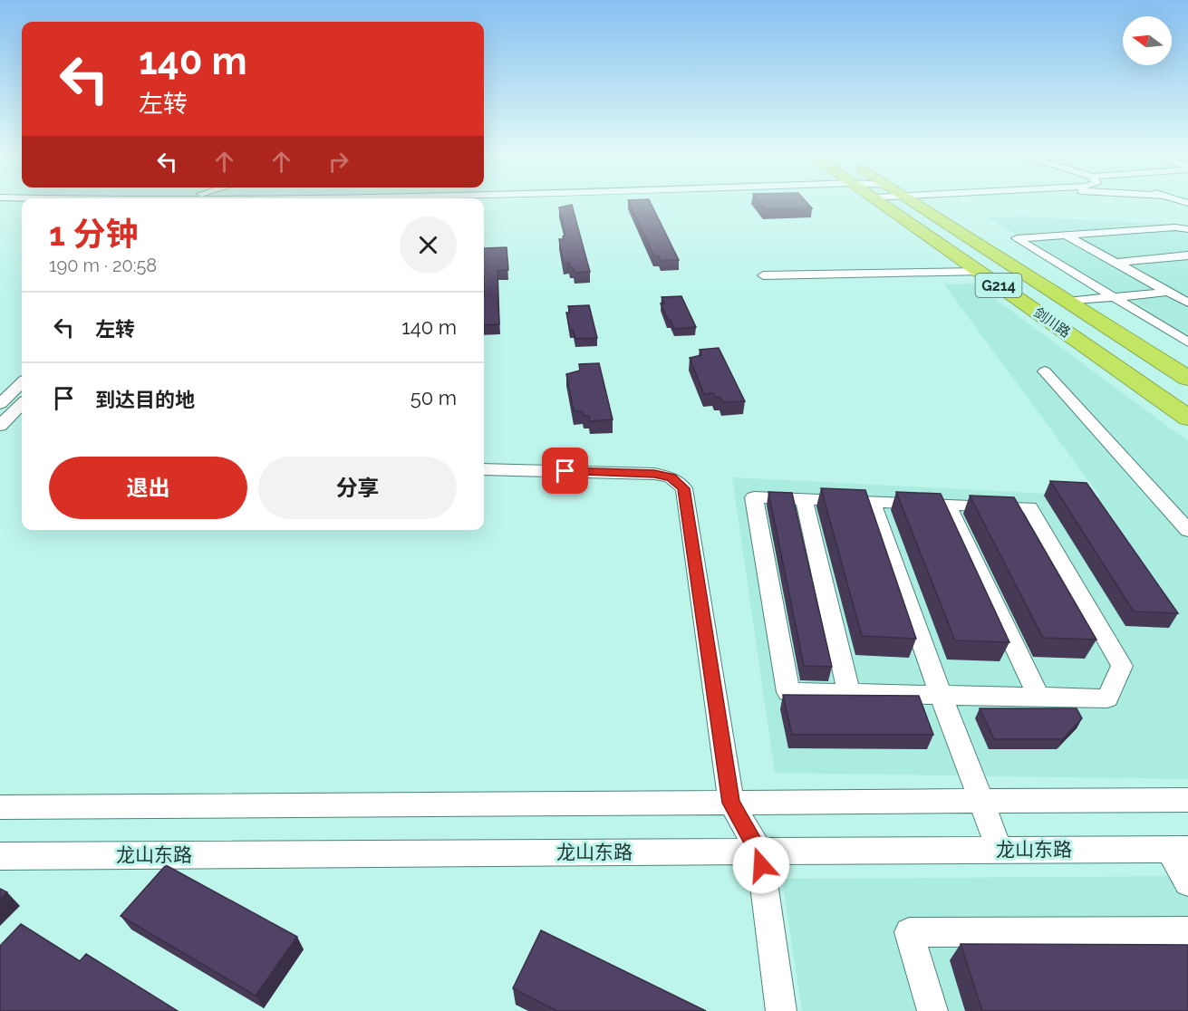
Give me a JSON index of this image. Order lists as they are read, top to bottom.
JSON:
{
  "streets": {
    "highway": ["G214", "剑川路"],
    "street": ["龙山东路"]
  },
  "north": "left",
  "page": {
    "turn": ["140 m", "左转"],
    "heading": ["1 分钟", "190 m · 20:58"],
    "list": [
      {
        "name": "左转",
        "value": "140 m"
      },
      {
        "name": "到达目的地",
        "value": "50 m"
      }
    ],
    "buttons": ["退出", "分享"]
  }
}
